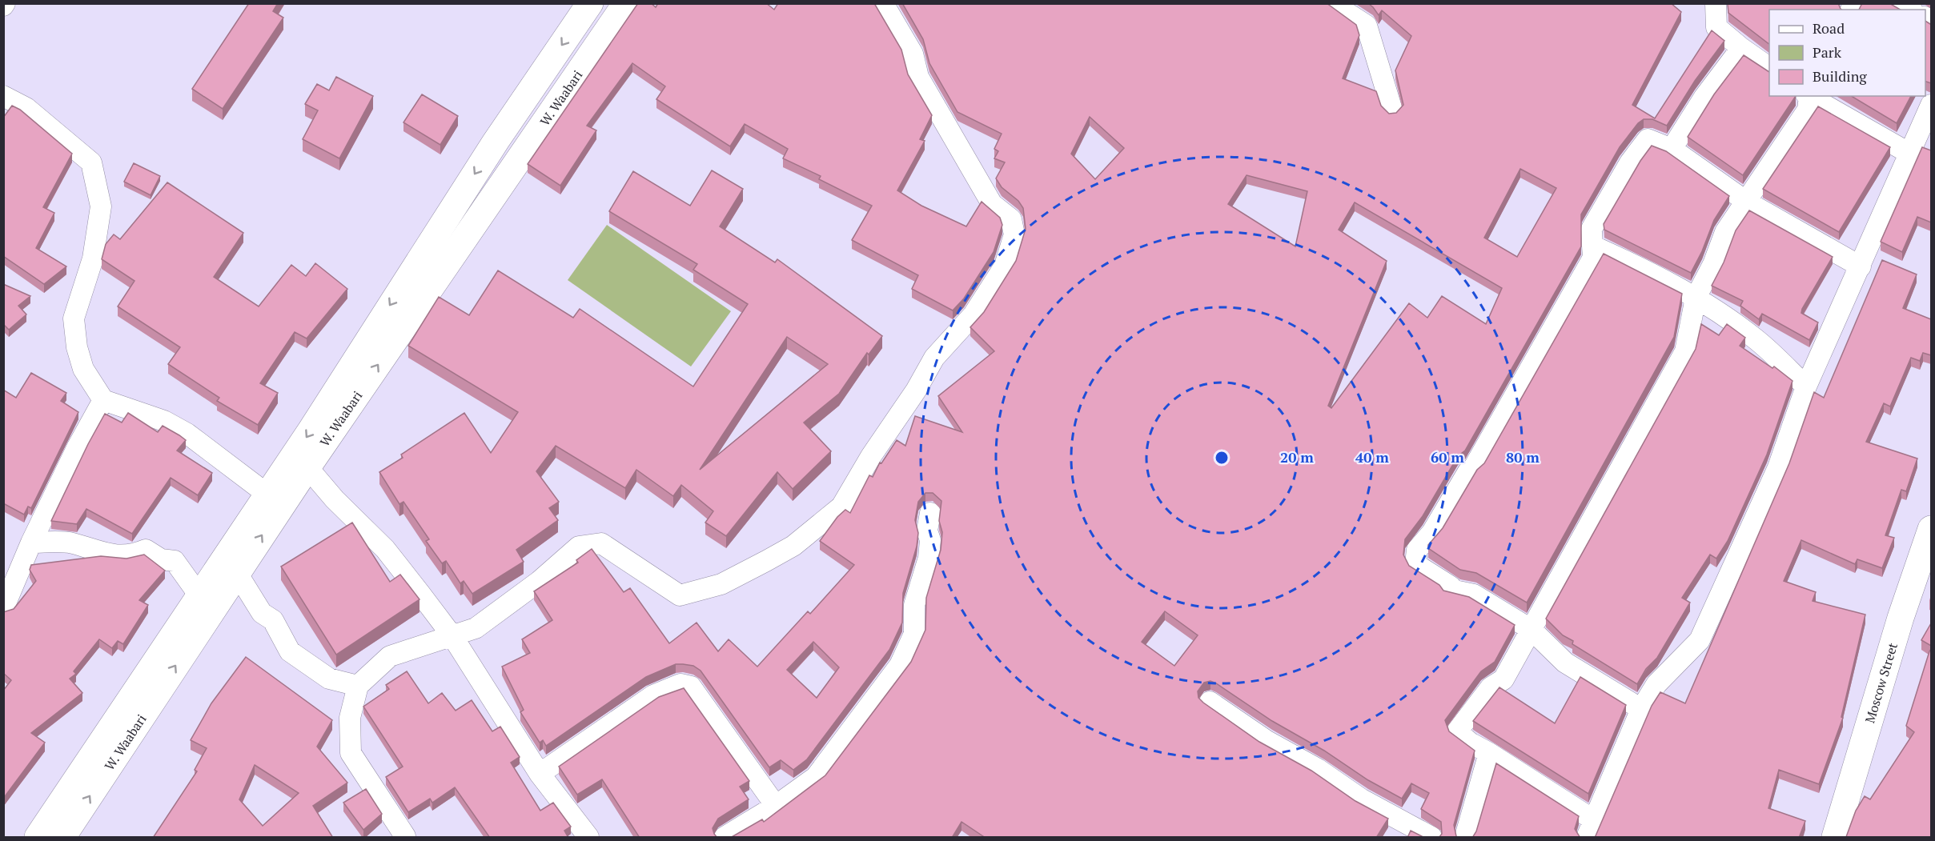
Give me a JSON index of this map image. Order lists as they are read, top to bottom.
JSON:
{
  "streets": {
    "main road": ["W. Waabari", "Moscow Street"]
  },
  "legend": ["Road", "Park", "Building"],
  "rings": [
    "20 m",
    "40 m",
    "60 m",
    "80 m"
  ]
}
